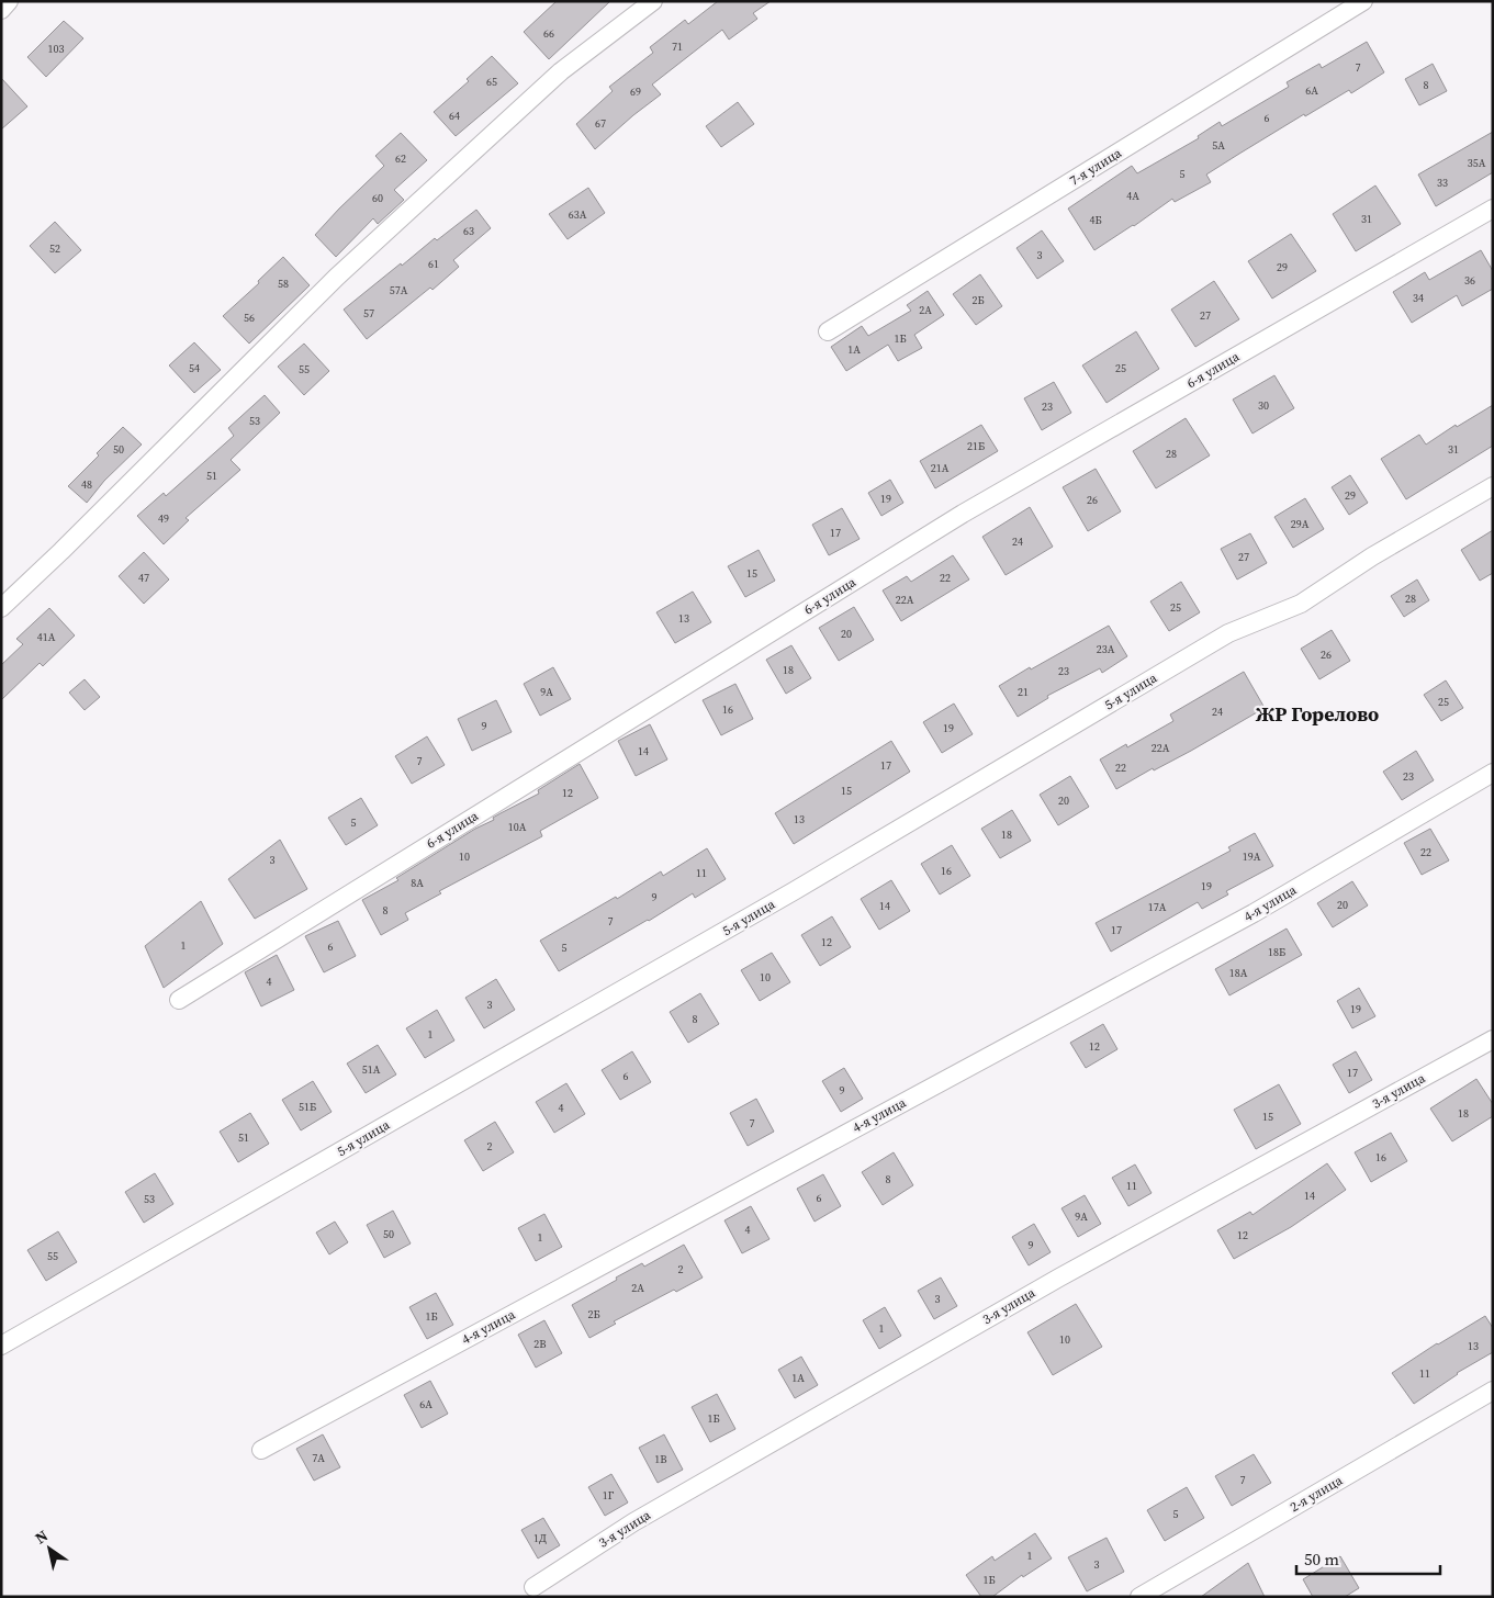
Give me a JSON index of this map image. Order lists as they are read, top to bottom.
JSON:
{
  "streets": {
    "street": [
      "7-я улица",
      "6-я улица",
      "5-я улица",
      "4-я улица",
      "3-я улица",
      "2-я улица"
    ]
  },
  "districts": ["ЖР Горелово"],
  "house_numbers": [
    "66",
    "71",
    "103",
    "7",
    "65",
    "8",
    "6А",
    "69",
    "64",
    "6",
    "67",
    "5А",
    "62",
    "35А",
    "5",
    "33",
    "4А",
    "60",
    "63А",
    "31",
    "4Б",
    "63",
    "52",
    "3",
    "61",
    "29",
    "36",
    "58",
    "57А",
    "34",
    "2Б",
    "2А",
    "57",
    "27",
    "56",
    "1Б",
    "1А",
    "54",
    "25",
    "55",
    "30",
    "23",
    "53",
    "21Б",
    "50",
    "31",
    "28",
    "21А",
    "51",
    "48",
    "29",
    "19",
    "26",
    "49",
    "29А",
    "17",
    "24",
    "27",
    "15",
    "47",
    "22",
    "28",
    "22А",
    "25",
    "13",
    "20",
    "41А",
    "23А",
    "26",
    "18",
    "23",
    "9А",
    "21",
    "25",
    "16",
    "24",
    "9",
    "19",
    "22А",
    "14",
    "7",
    "17",
    "22",
    "23",
    "15",
    "12",
    "20",
    "13",
    "5",
    "10А",
    "18",
    "22",
    "10",
    "19А",
    "3",
    "16",
    "11",
    "8А",
    "19",
    "9",
    "20",
    "14",
    "17А",
    "8",
    "7",
    "17",
    "12",
    "1",
    "6",
    "5",
    "18Б",
    "18А",
    "10",
    "4",
    "3",
    "19",
    "8",
    "1",
    "12",
    "51А",
    "17",
    "6",
    "9",
    "51Б",
    "4",
    "18",
    "15",
    "7",
    "51",
    "2",
    "16",
    "8",
    "11",
    "14",
    "6",
    "53",
    "9А",
    "4",
    "50",
    "12",
    "1",
    "9",
    "55",
    "2",
    "2А",
    "3",
    "2Б",
    "1Б",
    "1",
    "10",
    "2В",
    "13",
    "11",
    "1А",
    "6А",
    "1Б",
    "7А",
    "1В",
    "7",
    "1Г",
    "5",
    "1Д",
    "1",
    "3",
    "1Б"
  ],
  "scale_bar": "50 m",
  "north": "top left"
}
